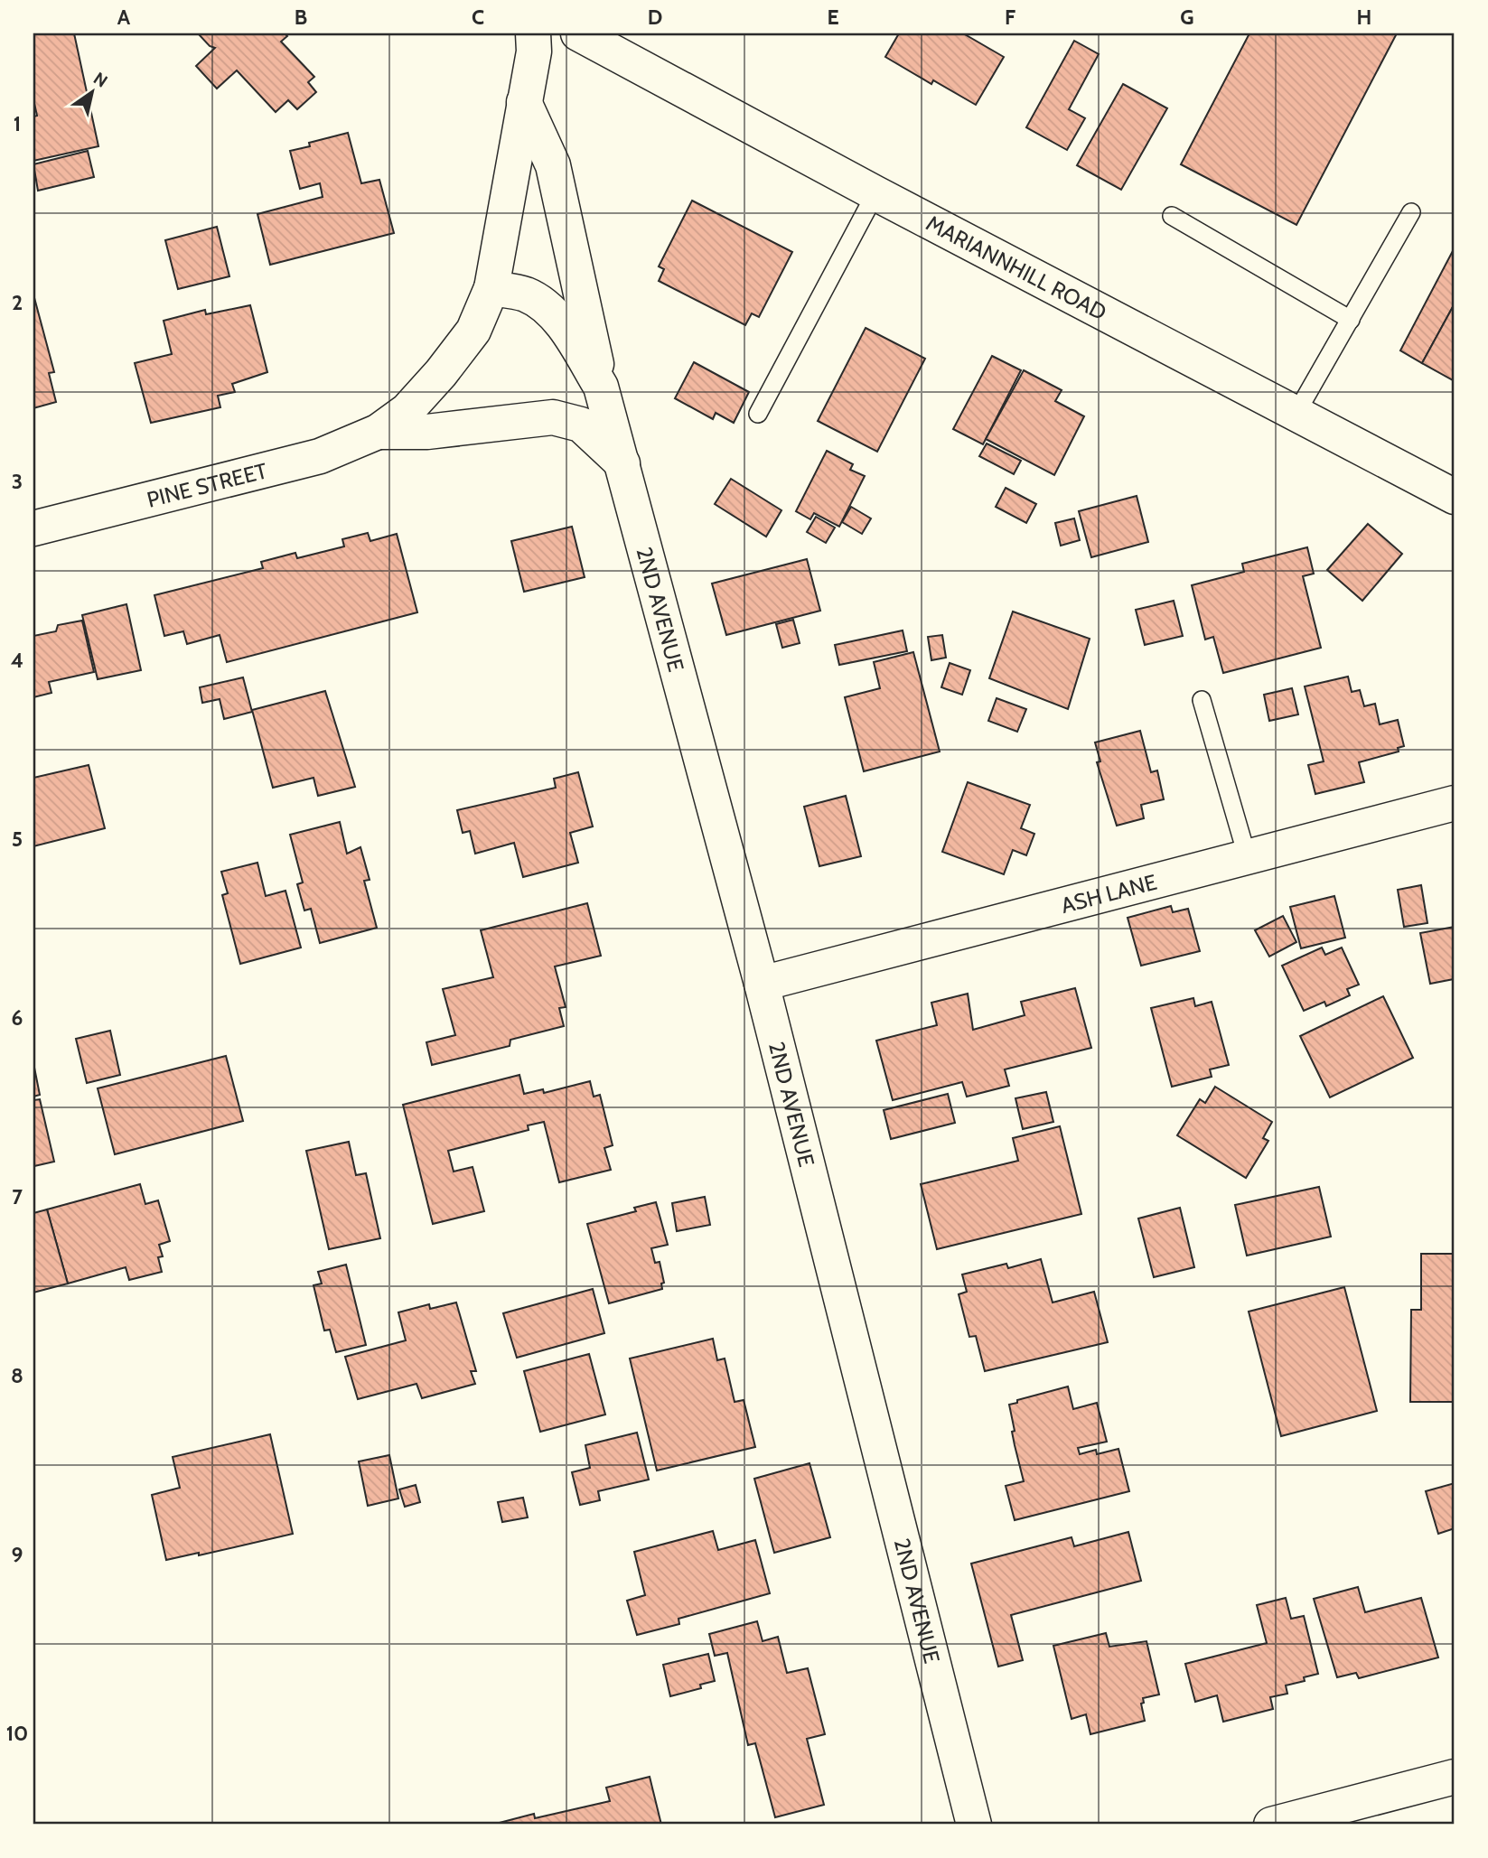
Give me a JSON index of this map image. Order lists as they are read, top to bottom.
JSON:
{
  "streets": {
    "street": [
      "MARIANNHILL ROAD",
      "PINE STREET",
      "2ND AVENUE",
      "ASH LANE"
    ]
  },
  "crossings": [
    ["PINE STREET", "2ND AVENUE"],
    ["2ND AVENUE", "ASH LANE"]
  ],
  "north": "top right",
  "grid": {
    "columns": [
      "A",
      "B",
      "C",
      "D",
      "E",
      "F",
      "G",
      "H"
    ],
    "rows": [
      "1",
      "2",
      "3",
      "4",
      "5",
      "6",
      "7",
      "8",
      "9",
      "10"
    ]
  }
}
